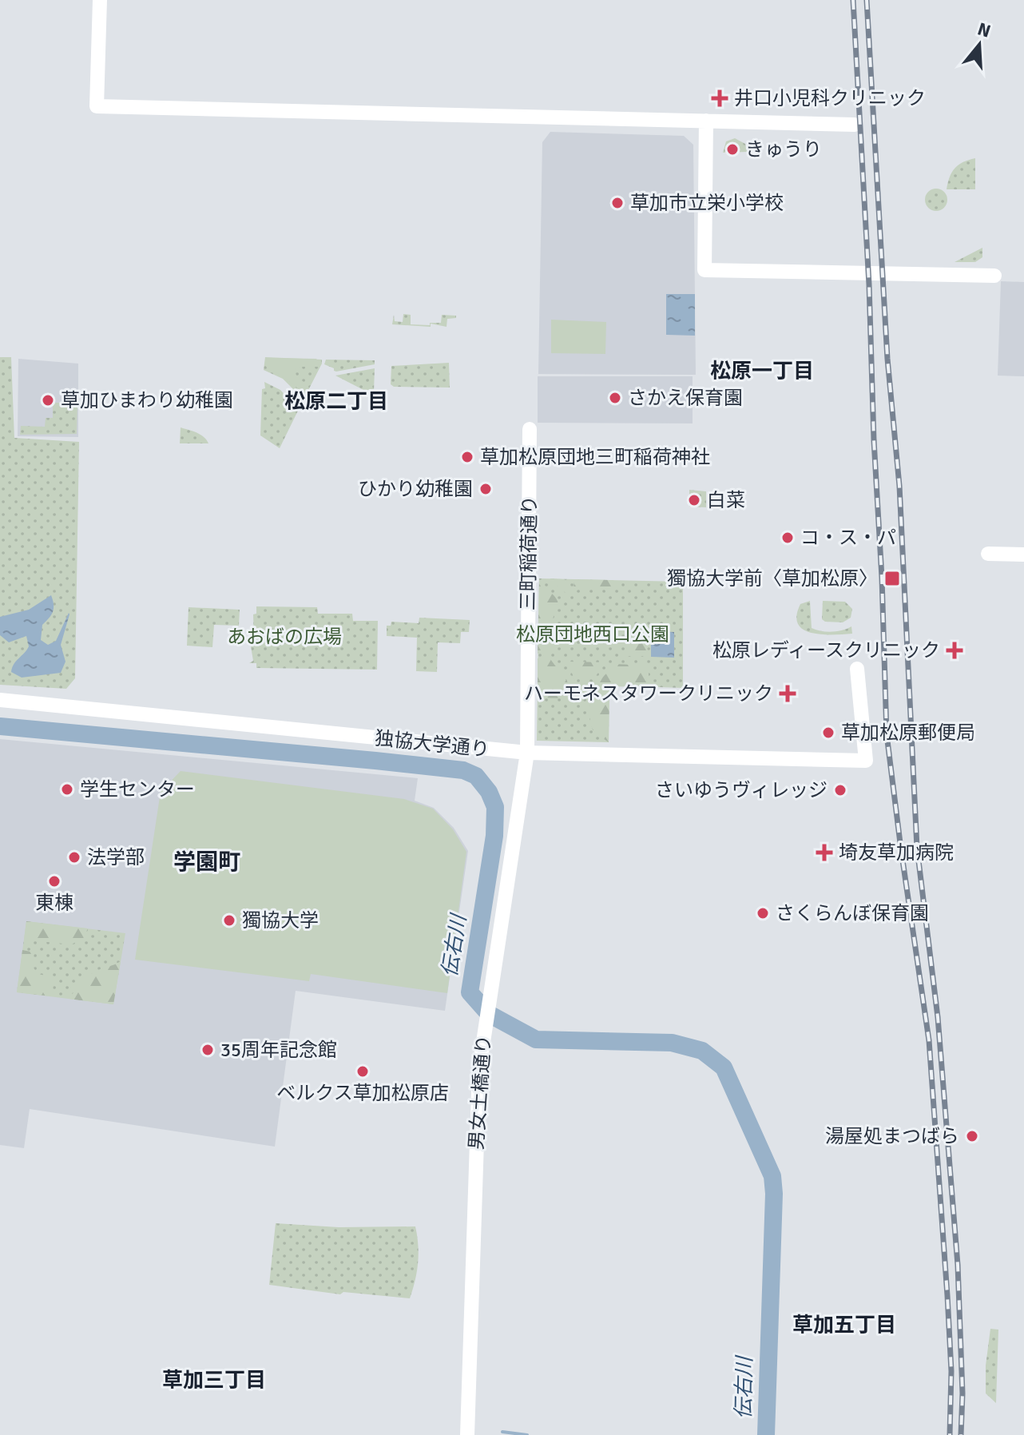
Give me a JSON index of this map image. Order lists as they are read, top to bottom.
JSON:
{
  "streets": {
    "street": ["三町稲荷通り", "独協大学通り", "男女土橋通り"]
  },
  "crossings": [
    ["三町稲荷通り", "独協大学通り"],
    ["三町稲荷通り", "男女土橋通り"],
    ["独協大学通り", "男女土橋通り"]
  ],
  "districts": [
    "松原一丁目",
    "松原二丁目",
    "学園町",
    "草加五丁目",
    "草加三丁目"
  ],
  "water": ["伝右川"],
  "parks": ["松原団地西口公園", "あおばの広場"],
  "places": {
    "health": [
      "井口小児科クリニック",
      "松原レディースクリニック",
      "ハーモネスタワークリニック",
      "埼友草加病院"
    ],
    "other": [
      "きゅうり",
      "草加市立栄小学校",
      "さかえ保育園",
      "草加ひまわり幼稚園",
      "草加松原団地三町稲荷神社",
      "ひかり幼稚園",
      "白菜",
      "コ・ス・パ",
      "草加松原郵便局",
      "学生センター",
      "さいゆうヴィレッジ",
      "法学部",
      "東棟",
      "さくらんぼ保育園",
      "獨協大学",
      "35周年記念館",
      "ベルクス草加松原店",
      "湯屋処まつばら"
    ],
    "transit": ["獨協大学前〈草加松原〉"]
  },
  "north": "top"
}
